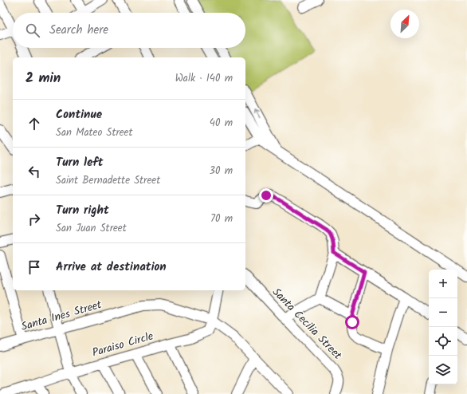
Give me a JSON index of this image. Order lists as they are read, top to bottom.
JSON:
{
  "streets": {
    "street": ["Santa Ines Street", "Santa Cecilia Street", "Paraiso Circle"]
  },
  "crossings": [
    ["Santa Ines Street", "Paraiso Circle"]
  ],
  "north": "top right",
  "page": {
    "search": "Search here",
    "heading": ["2 min", "Walk · 140 m"],
    "list": [
      ["Continue", "San Mateo Street", "40 m"],
      ["Turn left", "Saint Bernadette Street", "30 m"],
      ["Turn right", "San Juan Street", "70 m"],
      "Arrive at destination"
    ],
    "map_buttons": ["+", "−"]
  }
}
